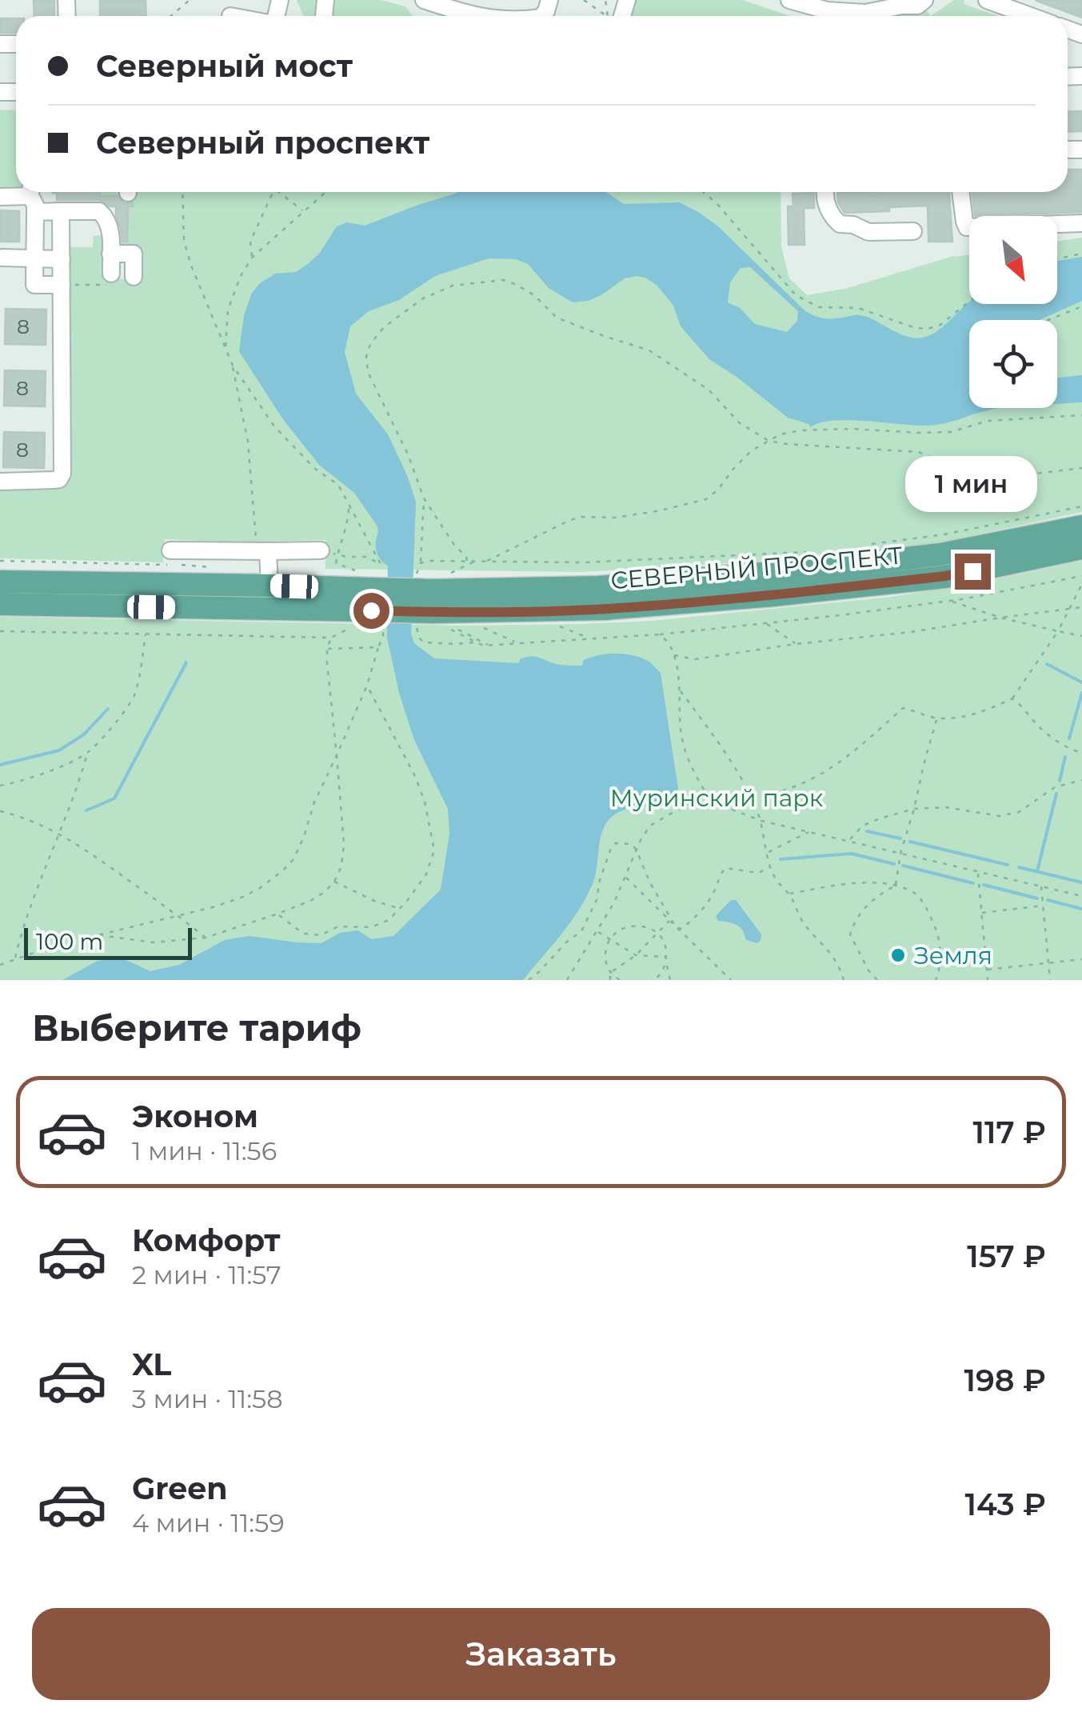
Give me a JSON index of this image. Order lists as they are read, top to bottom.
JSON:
{
  "streets": {
    "main road": ["СЕВЕРНЫЙ ПРОСПЕКТ"]
  },
  "parks": ["Муринский парк"],
  "places": ["Земля"],
  "house_numbers": ["8", "8", "8"],
  "scale_bar": "100 m",
  "north": "bottom right",
  "page": {
    "banner": ["Северный мост", "Северный проспект"],
    "bubble": "1 мин",
    "scale": "100 m",
    "heading": "Выберите тариф",
    "list": [
      {
        "name": "Эконом",
        "note": "1 мин · 11:56",
        "value": "117 ₽"
      },
      {
        "name": "Комфорт",
        "note": "2 мин · 11:57",
        "value": "157 ₽"
      },
      {
        "name": "XL",
        "note": "3 мин · 11:58",
        "value": "198 ₽"
      },
      {
        "name": "Green",
        "note": "4 мин · 11:59",
        "value": "143 ₽"
      }
    ],
    "buttons": "Заказать"
  }
}
